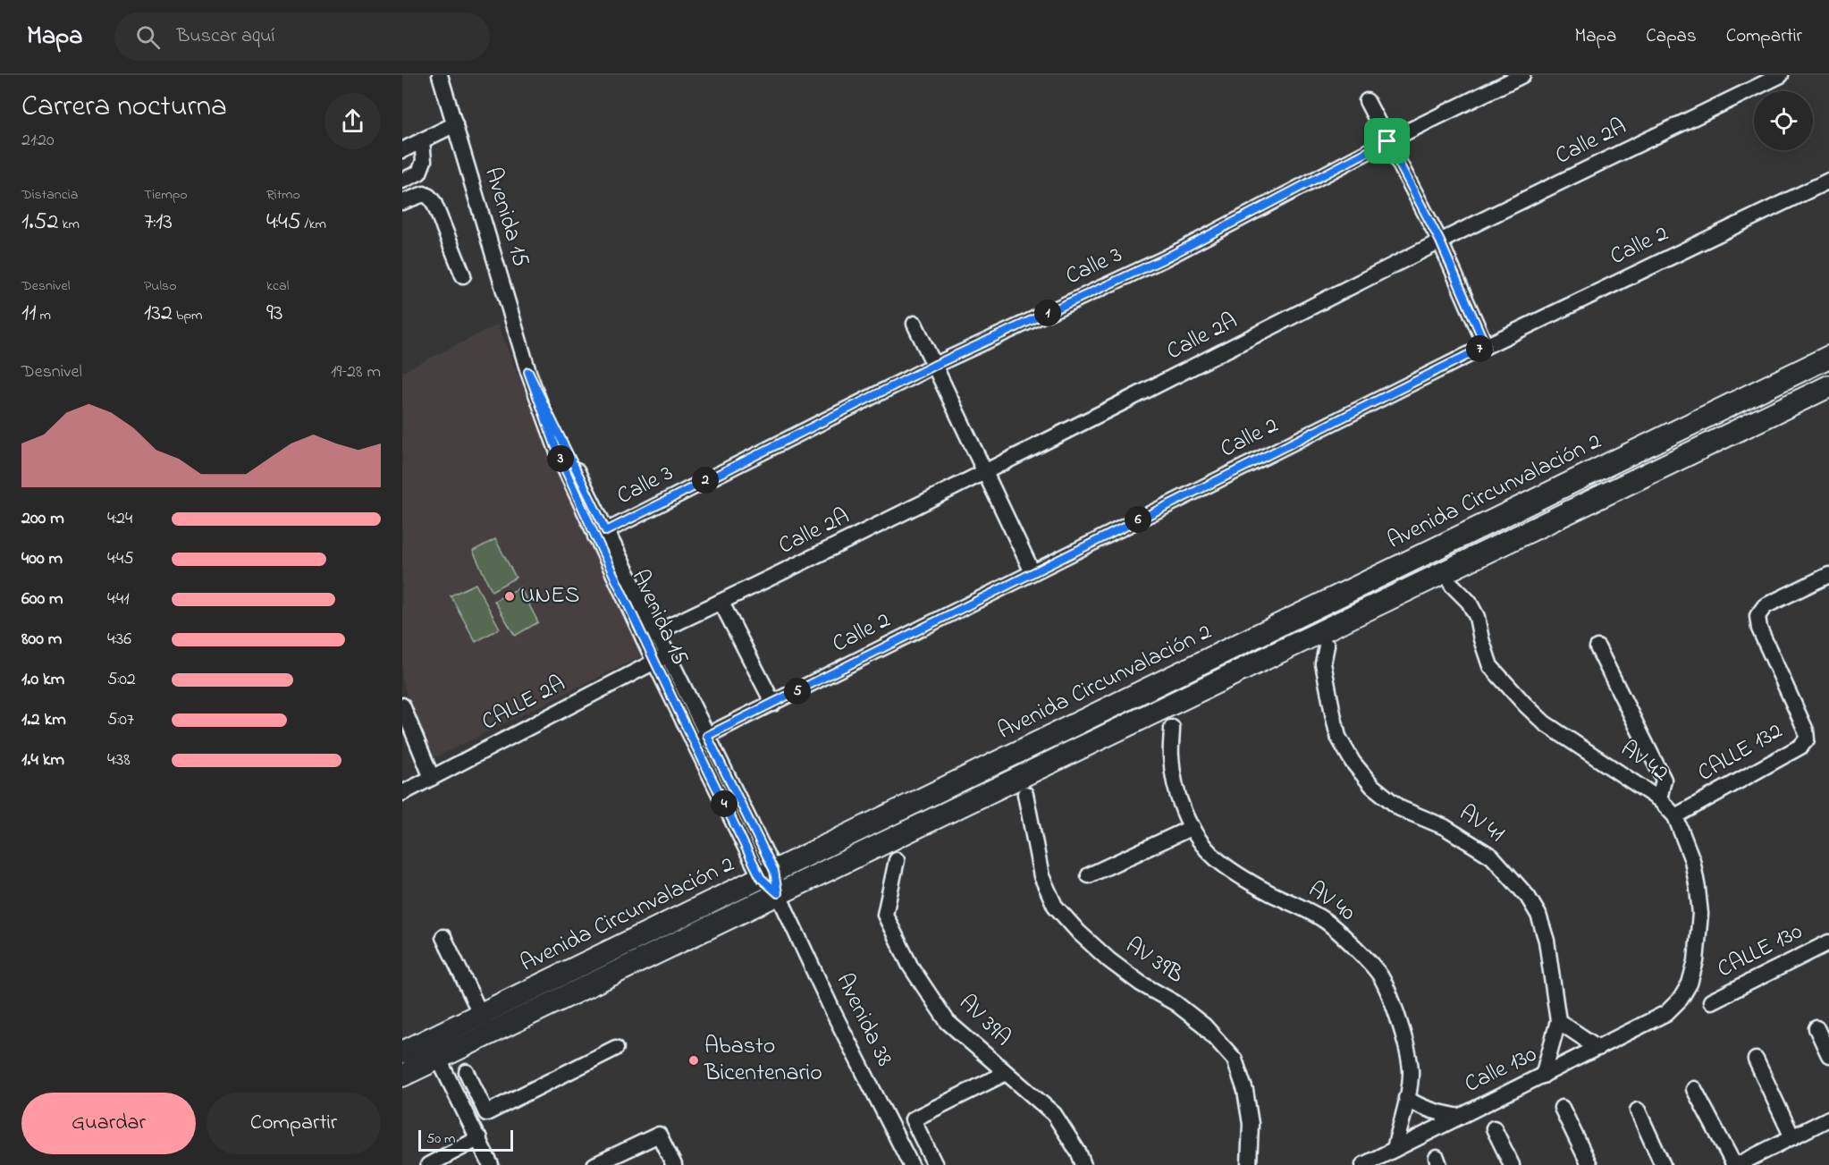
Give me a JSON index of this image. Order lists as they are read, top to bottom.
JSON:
{
  "streets": {
    "highway": ["Avenida Circunvalación 2"],
    "street": [
      "Calle 2A",
      "Avenida 15",
      "Calle 2",
      "Calle 3",
      "CALLE 2A",
      "CALLE 132",
      "AV 42",
      "AV 41",
      "AV 40",
      "CALLE 130",
      "AV 39B",
      "Avenida 38",
      "AV 39A",
      "Calle 130"
    ]
  },
  "crossings": [
    ["Calle 2A", "Avenida 15"],
    ["Avenida 15", "Calle 2"],
    ["Avenida 15", "Calle 3"],
    ["Avenida 15", "Avenida Circunvalación 2"],
    ["Avenida 15", "CALLE 2A"],
    ["Avenida 15", "Avenida 38"],
    ["Avenida Circunvalación 2", "Avenida 38"],
    ["CALLE 132", "AV 42"],
    ["AV 42", "Calle 130"],
    ["AV 41", "Calle 130"],
    ["AV 40", "Calle 130"]
  ],
  "places": ["UNES", "Abasto Bicentenario"],
  "scale_bar": "50 m",
  "page": {
    "header": "Mapa",
    "search": "Buscar aquí",
    "nav": ["Mapa", "Capas", "Compartir"],
    "heading": ["Carrera nocturna", "21:20"],
    "stats": [
      ["Distancia", "1.52 km"],
      ["Tiempo", "7:13"],
      ["Ritmo", "4:45 /km"],
      ["Desnivel", "11 m"],
      ["Pulso", "132 bpm"],
      ["kcal", "93"]
    ],
    "pins": [
      "1",
      "7",
      "3",
      "2",
      "6",
      "5",
      "4"
    ],
    "chart": ["Desnivel", "19–28 m"],
    "list": [
      {
        "name": "200 m",
        "note": "4:24"
      },
      {
        "name": "400 m",
        "note": "4:45"
      },
      {
        "name": "600 m",
        "note": "4:41"
      },
      {
        "name": "800 m",
        "note": "4:36"
      },
      {
        "name": "1.0 km",
        "note": "5:02"
      },
      {
        "name": "1.2 km",
        "note": "5:07"
      },
      {
        "name": "1.4 km",
        "note": "4:38"
      }
    ],
    "buttons": ["Guardar", "Compartir"],
    "scale": "50 m"
  }
}
